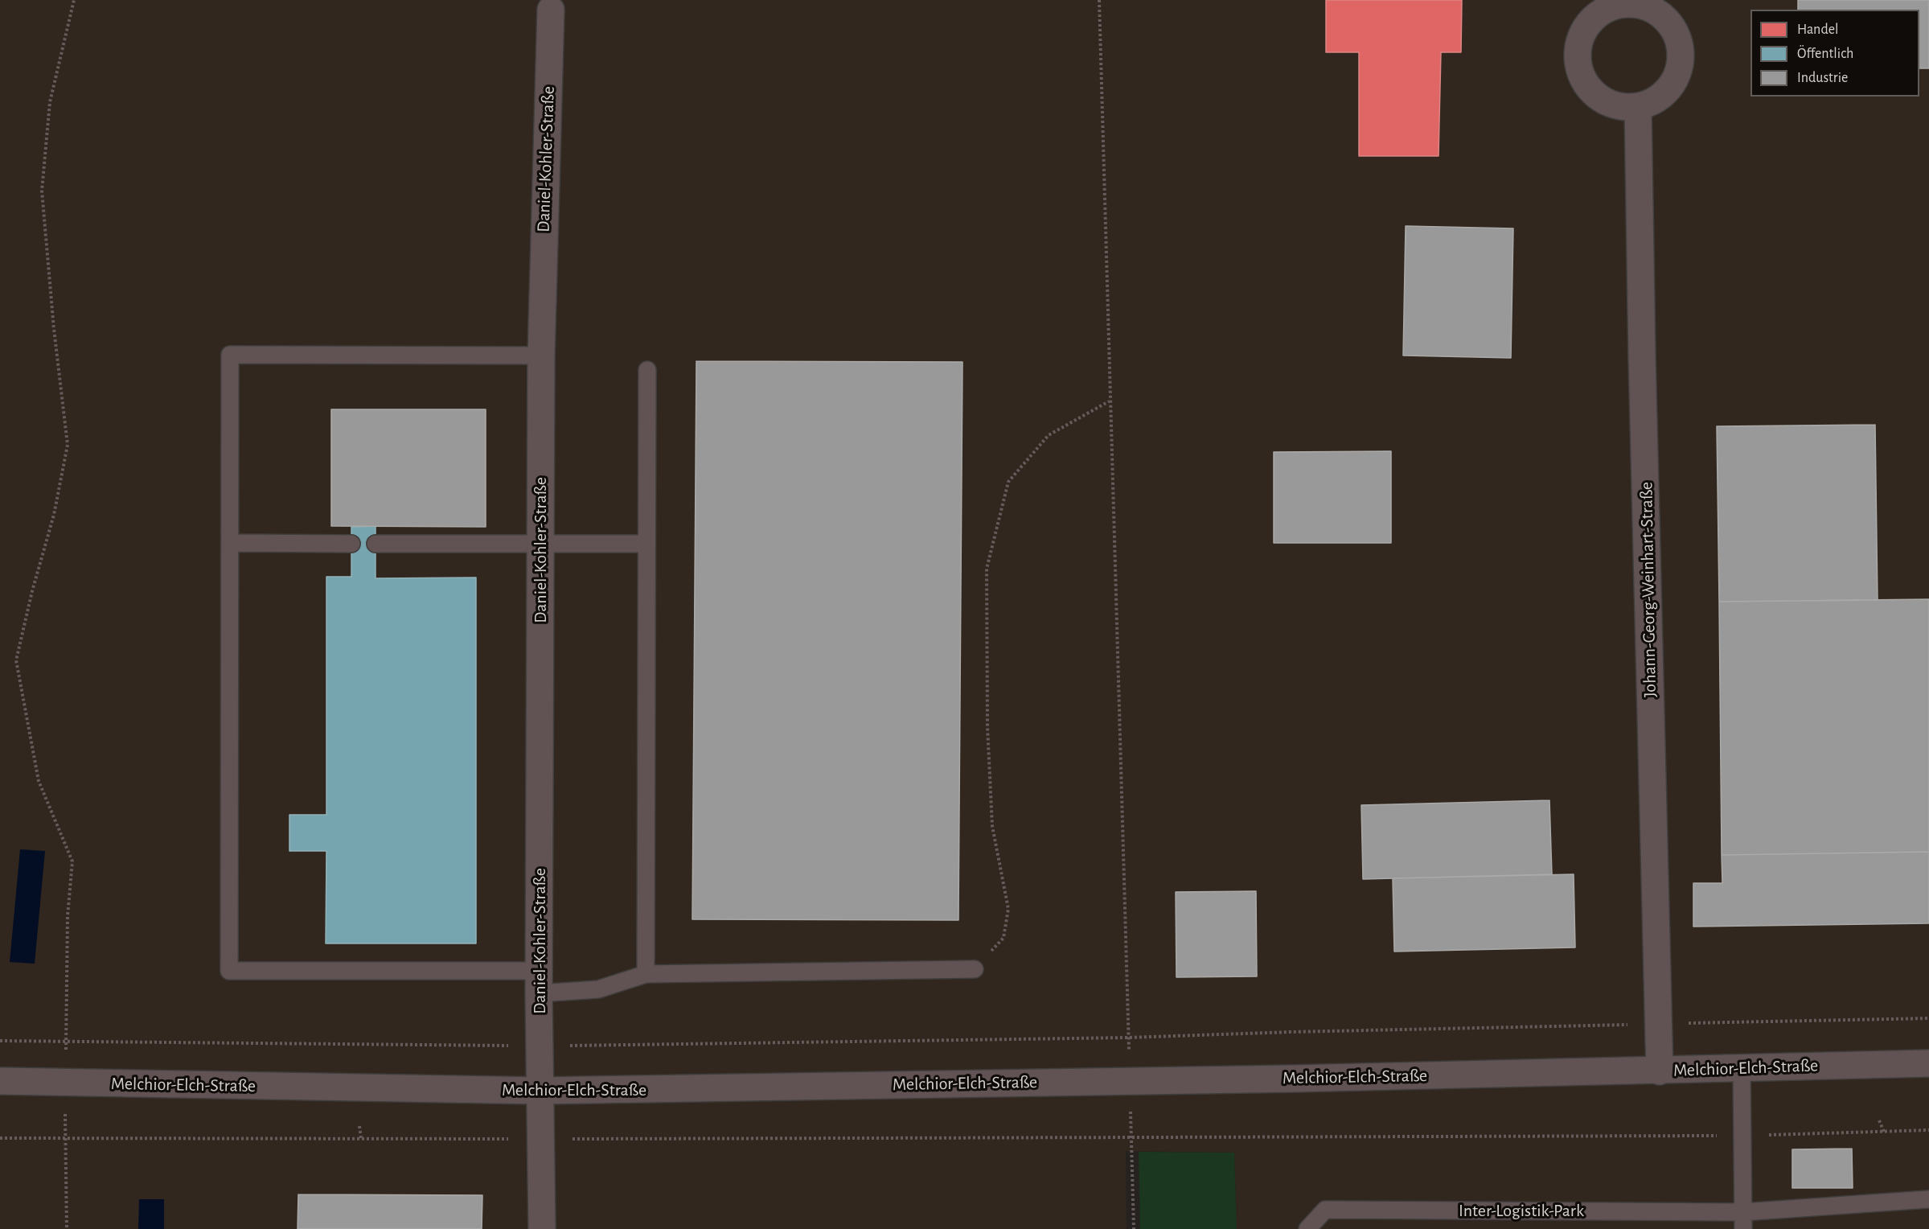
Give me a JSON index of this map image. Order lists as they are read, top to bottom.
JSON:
{
  "streets": {
    "street": ["Daniel-Kohler-Straße", "Johann-Georg-Weinhart-Straße", "Melchior-Elch-Straße"],
    "lane": ["Inter-Logistik-Park"]
  },
  "crossings": [
    ["Daniel-Kohler-Straße", "Melchior-Elch-Straße"],
    ["Johann-Georg-Weinhart-Straße", "Melchior-Elch-Straße"]
  ],
  "legend": ["Handel", "Öffentlich", "Industrie"]
}
